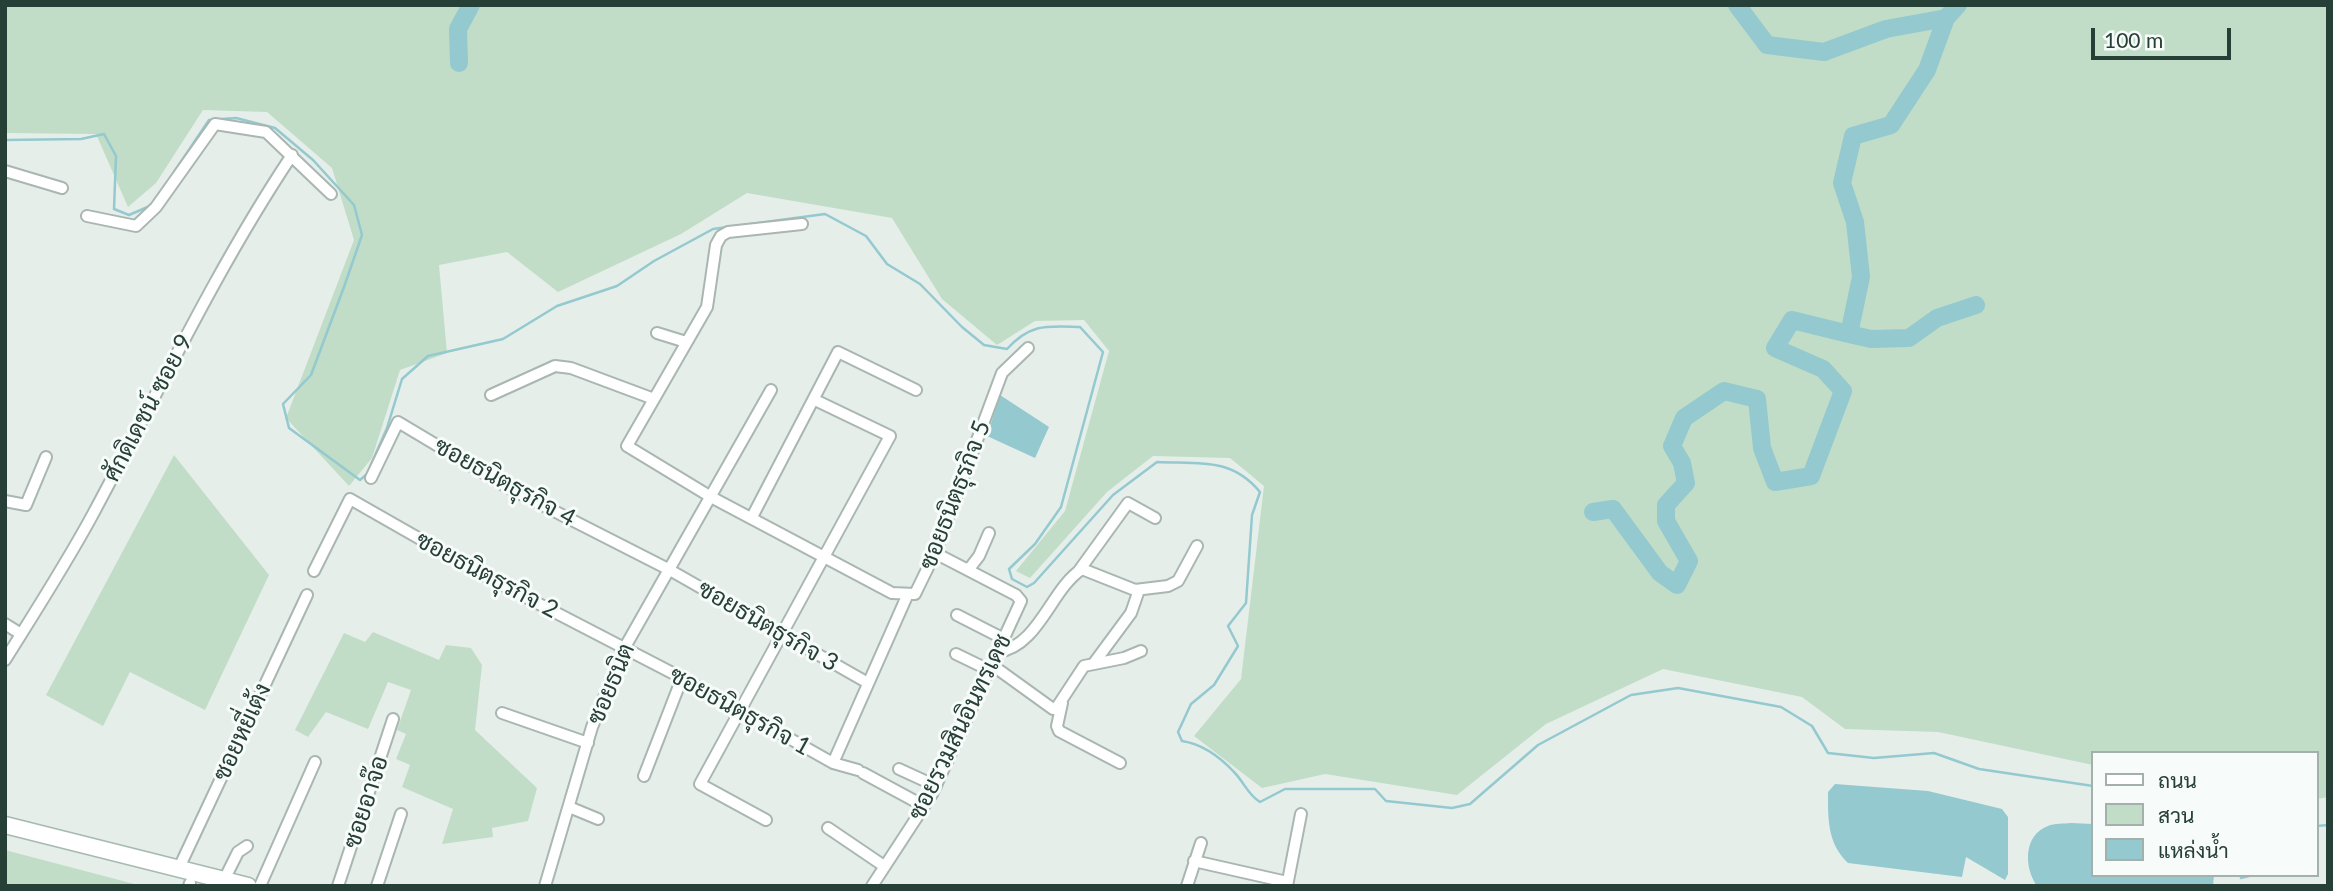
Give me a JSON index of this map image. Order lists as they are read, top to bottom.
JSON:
{
  "streets": {
    "street": [
      "ศักดิเดชน์ ซอย 9",
      "ซอยธนิตธุรกิจ 4",
      "ซอยธนิตธุรกิจ 5",
      "ซอยธนิตธุรกิจ 2",
      "ซอยธนิตธุรกิจ 3",
      "ซอยธนิต",
      "ซอยธนิตธุรกิจ 1",
      "ซอยรวมสินอินทรเดช",
      "ซอยหยี่เต้ง",
      "ซอยอาจ๊อ"
    ]
  },
  "crossings": [
    ["ซอยธนิตธุรกิจ 4", "ซอยธนิตธุรกิจ 3"],
    ["ซอยธนิตธุรกิจ 4", "ซอยธนิต"],
    ["ซอยธนิตธุรกิจ 5", "ซอยธนิต"],
    ["ซอยธนิตธุรกิจ 2", "ซอยธนิต"],
    ["ซอยธนิตธุรกิจ 2", "ซอยธนิตธุรกิจ 1"],
    ["ซอยธนิตธุรกิจ 3", "ซอยธนิต"],
    ["ซอยธนิต", "ซอยธนิตธุรกิจ 1"],
    ["ซอยธนิตธุรกิจ 1", "ซอยรวมสินอินทรเดช"]
  ],
  "legend": ["ถนน", "สวน", "แหล่งน้ำ"],
  "scale_bar": "100 m"
}
